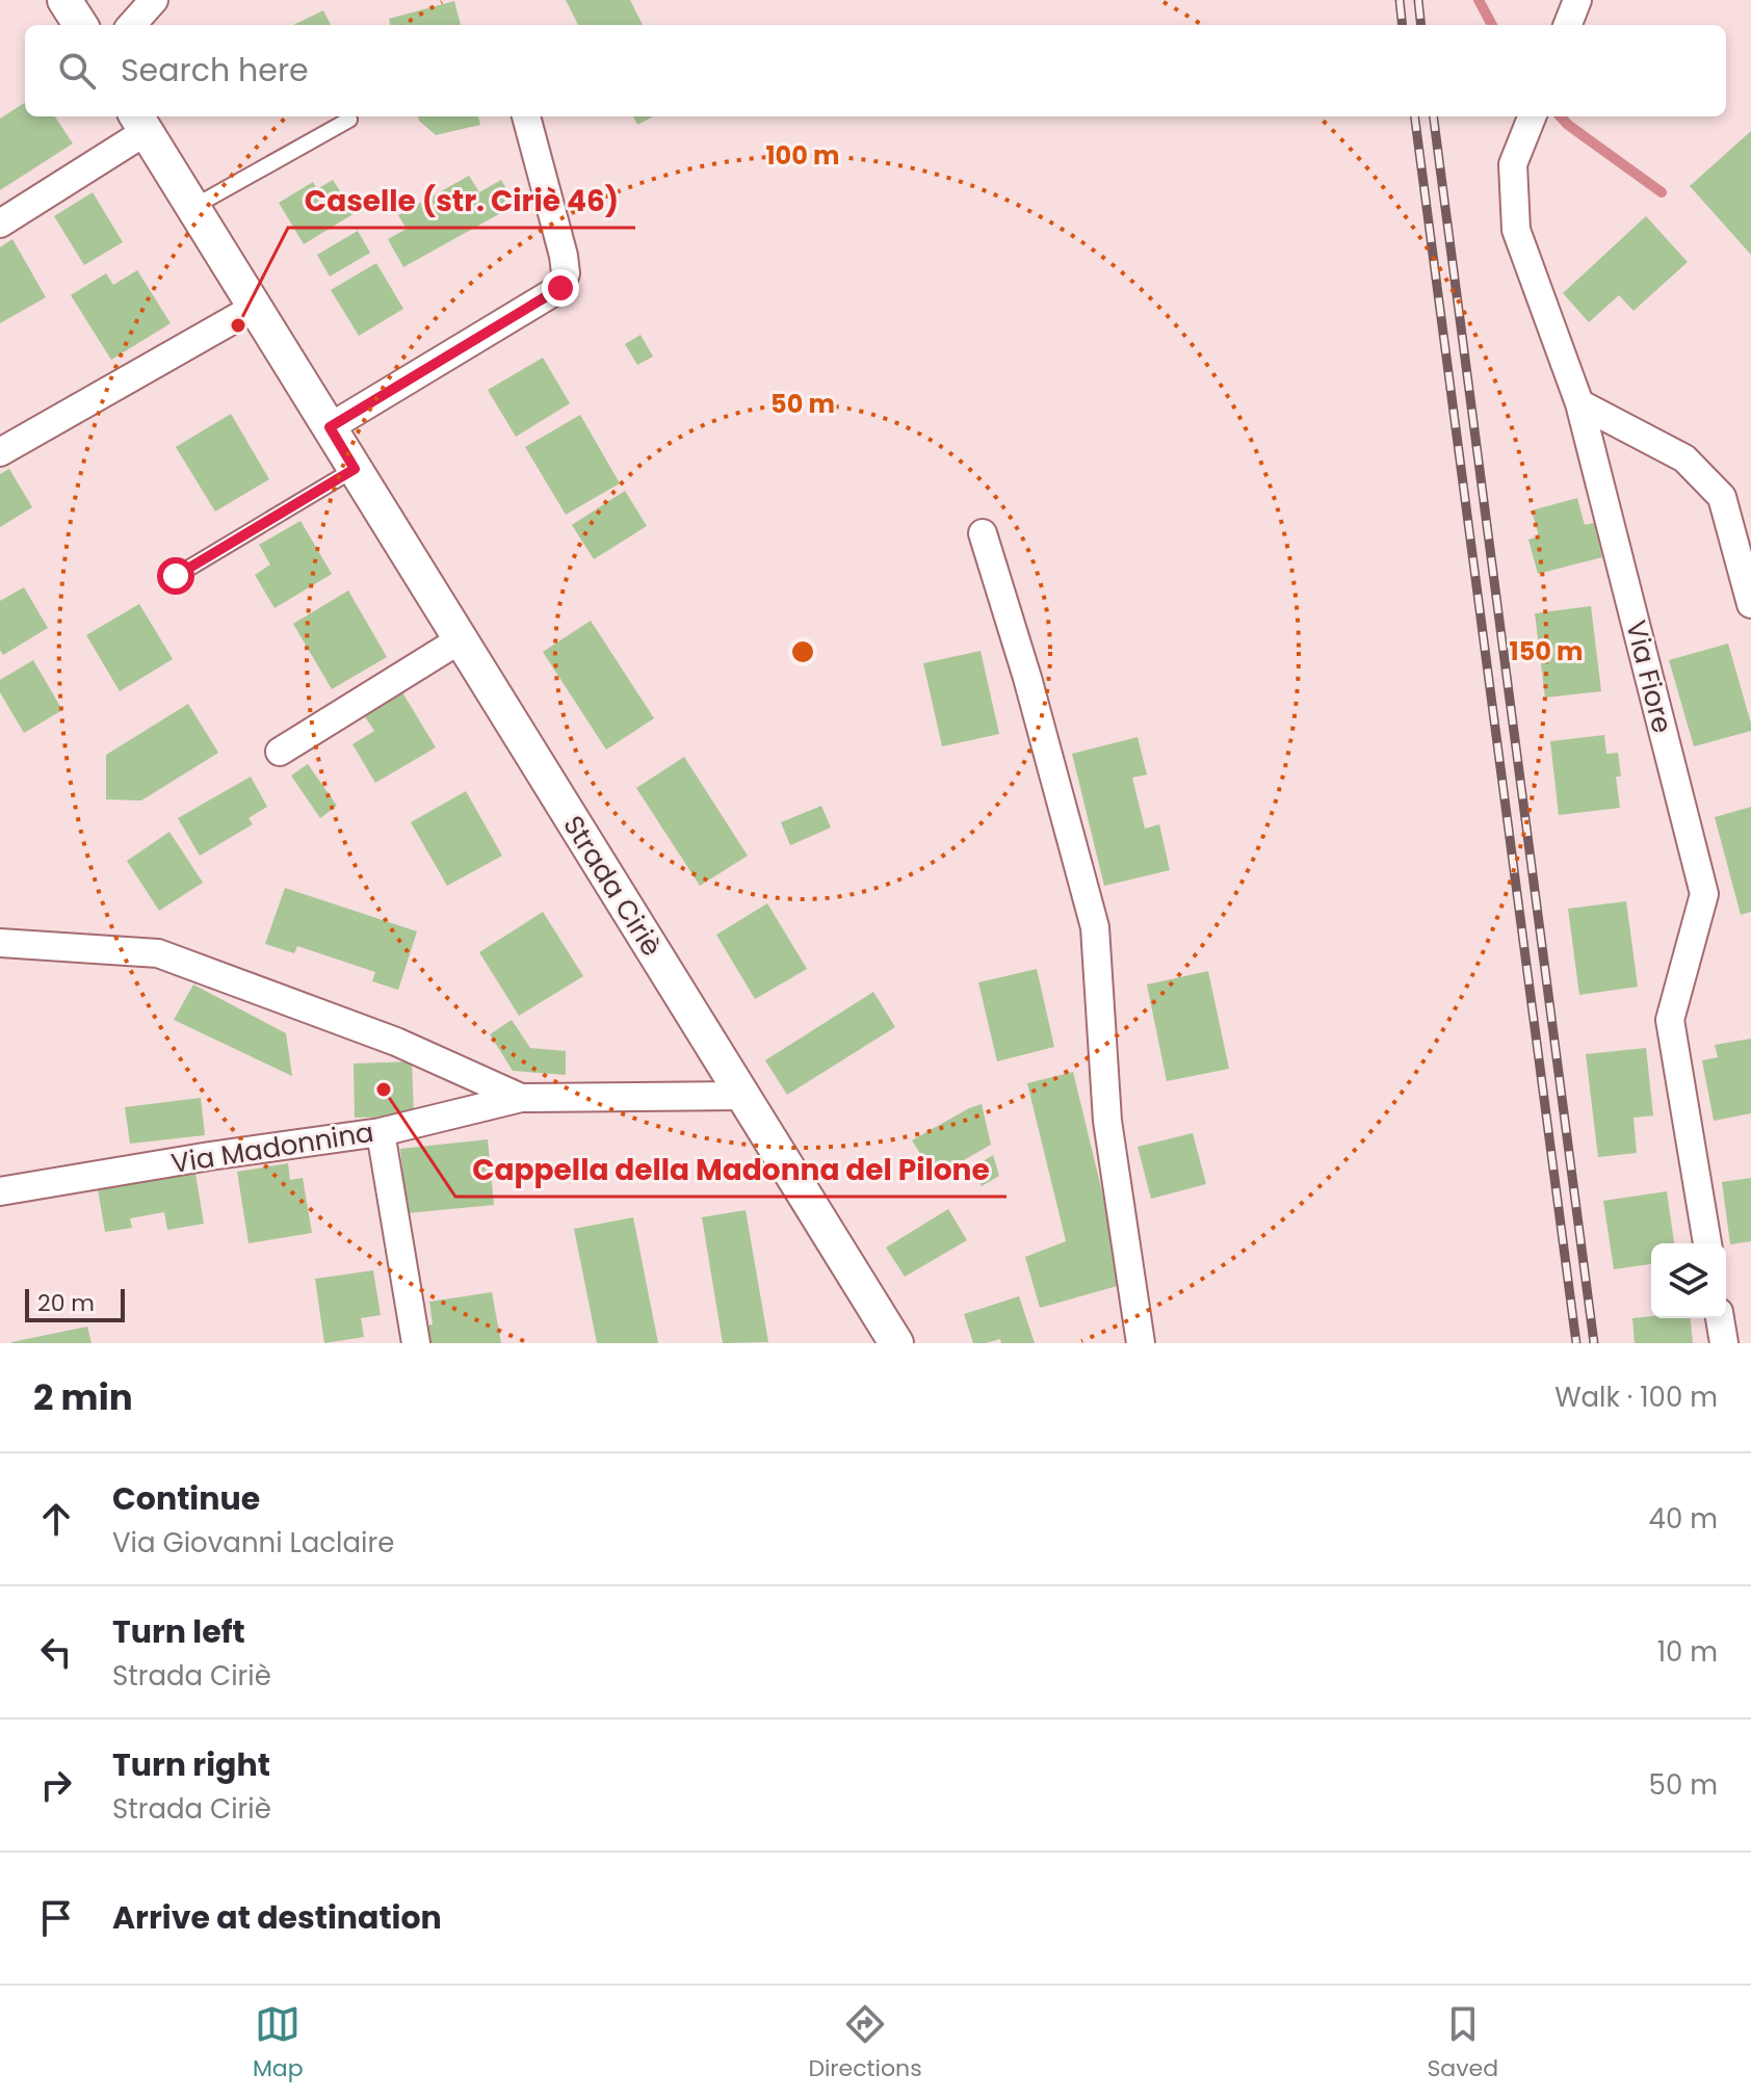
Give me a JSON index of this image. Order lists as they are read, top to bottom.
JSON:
{
  "streets": {
    "street": ["Via Fiore", "Strada Ciriè", "Via Madonnina"]
  },
  "crossings": [
    ["Strada Ciriè", "Via Madonnina"]
  ],
  "places": ["Caselle (str. Ciriè 46)", "Cappella della Madonna del Pilone"],
  "scale_bar": "20 m",
  "page": {
    "search": "Search here",
    "scale": "20 m",
    "heading": ["2 min", "Walk · 100 m"],
    "list": [
      ["Continue", "Via Giovanni Laclaire", "40 m"],
      ["Turn left", "Strada Ciriè", "10 m"],
      ["Turn right", "Strada Ciriè", "50 m"],
      "Arrive at destination"
    ],
    "nav": ["Map", "Directions", "Saved"]
  },
  "rings": ["100 m", "50 m", "150 m"]
}
